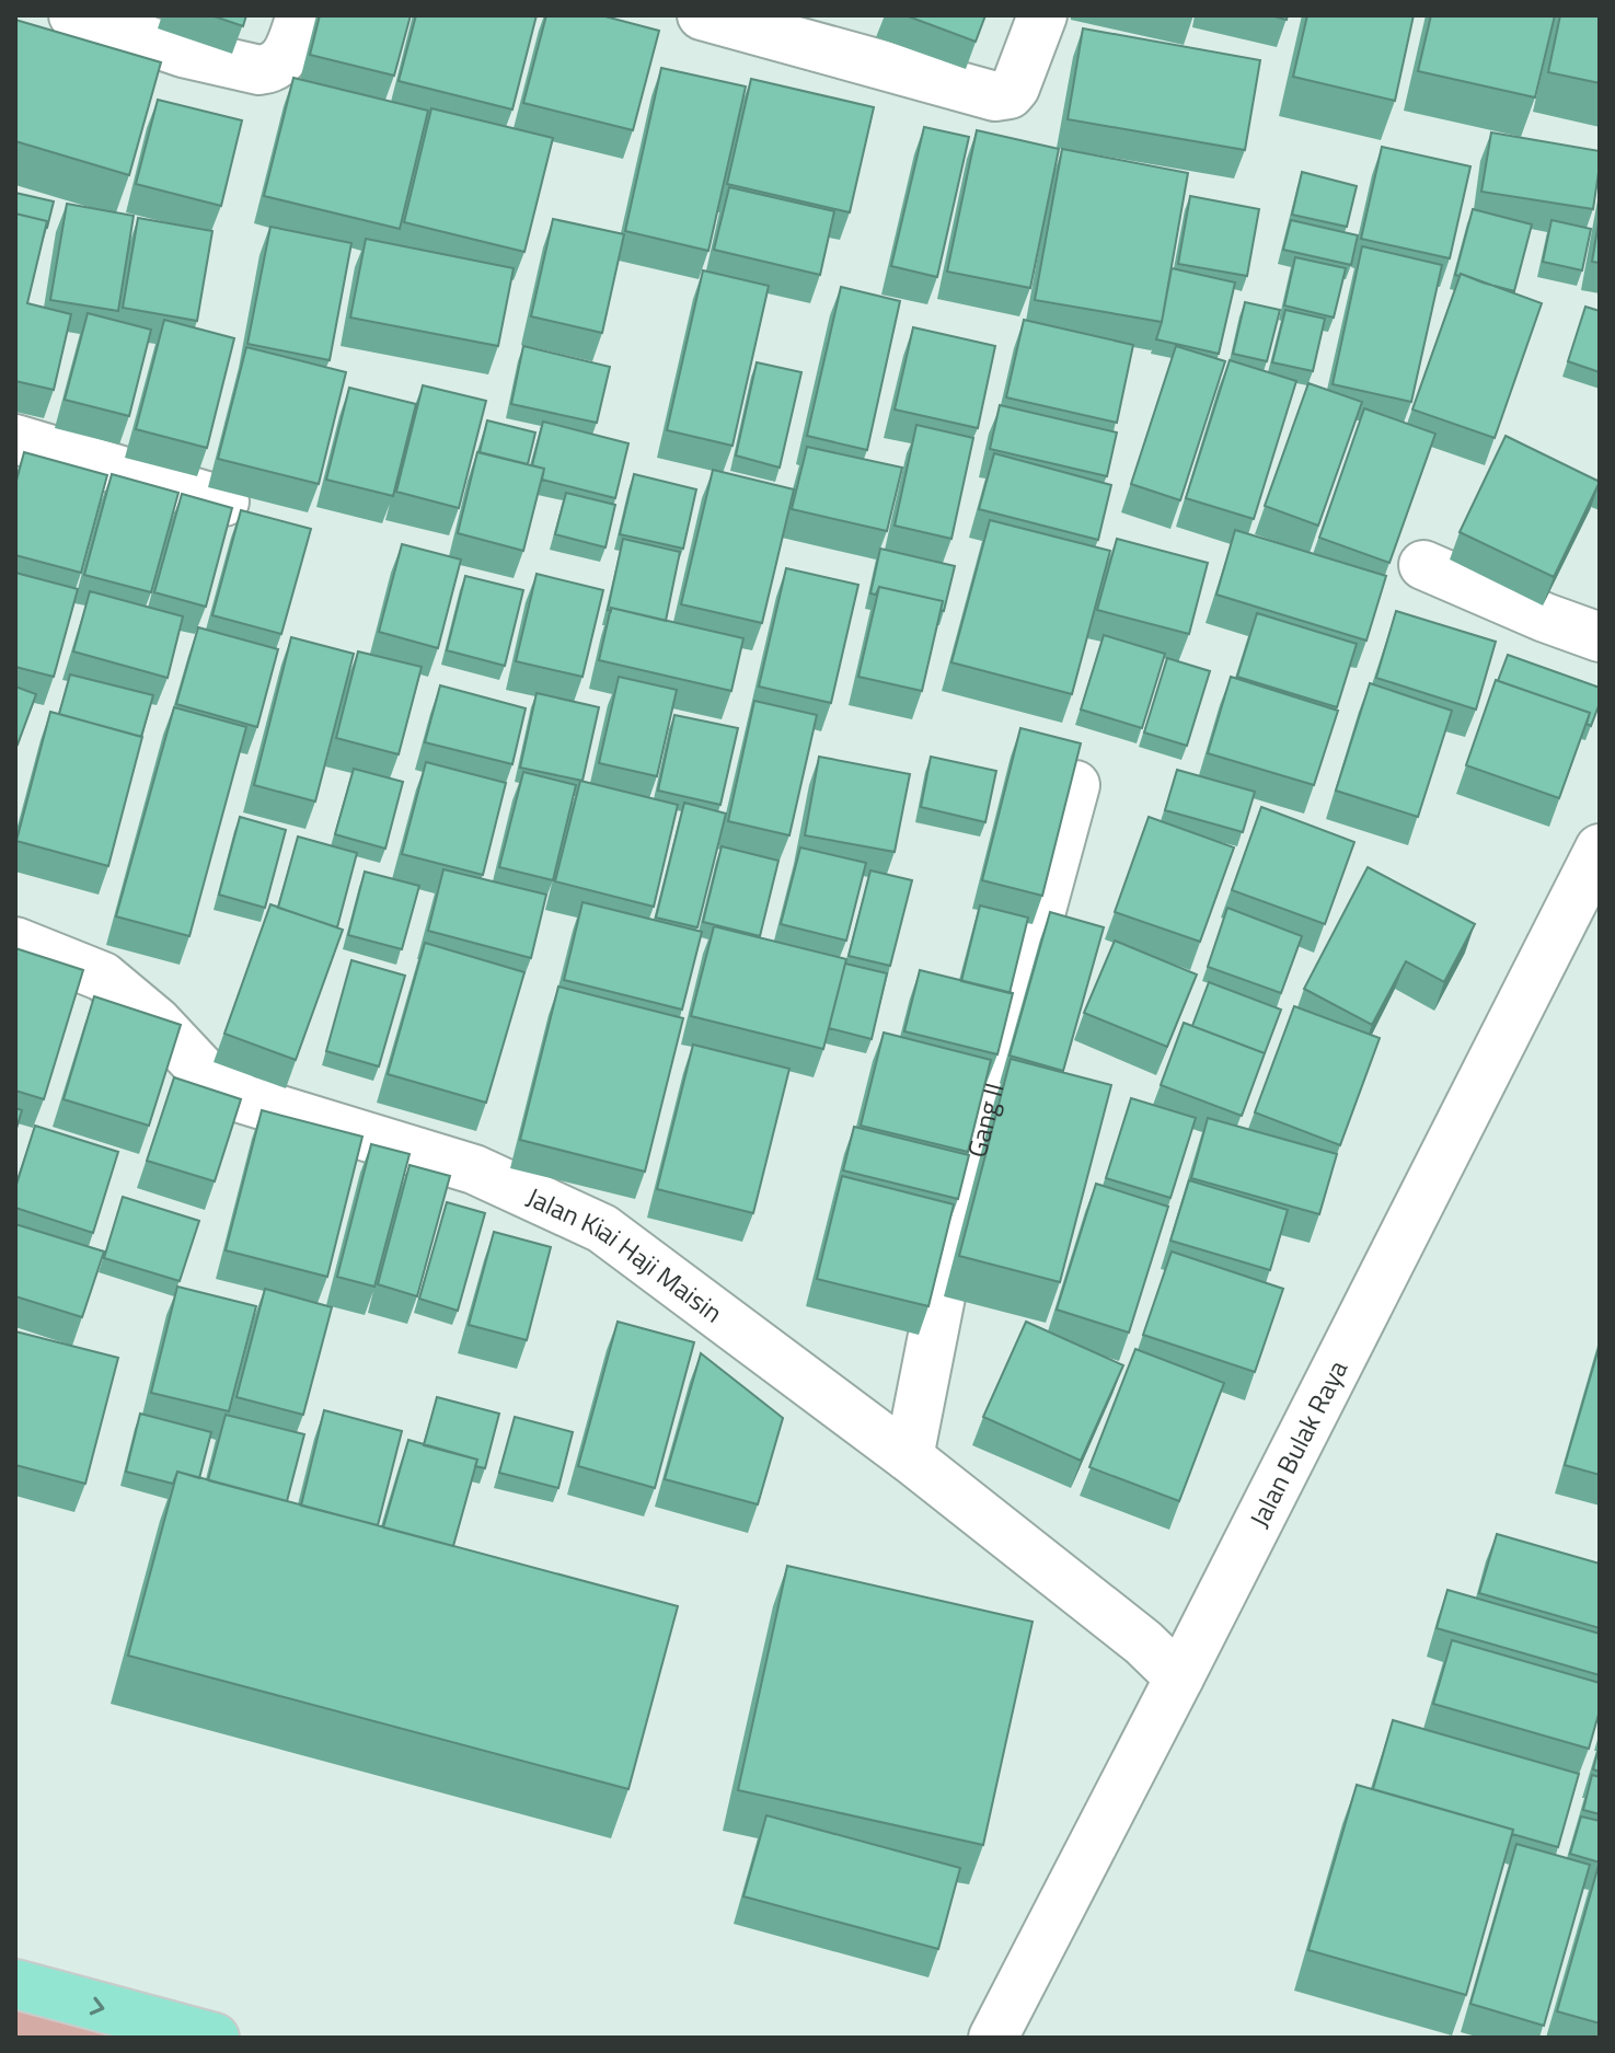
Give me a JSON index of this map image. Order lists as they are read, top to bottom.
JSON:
{
  "streets": {
    "street": ["Gang II", "Jalan Kiai Haji Maisin", "Jalan Bulak Raya"]
  },
  "crossings": [
    ["Gang II", "Jalan Kiai Haji Maisin"],
    ["Jalan Kiai Haji Maisin", "Jalan Bulak Raya"]
  ]
}
